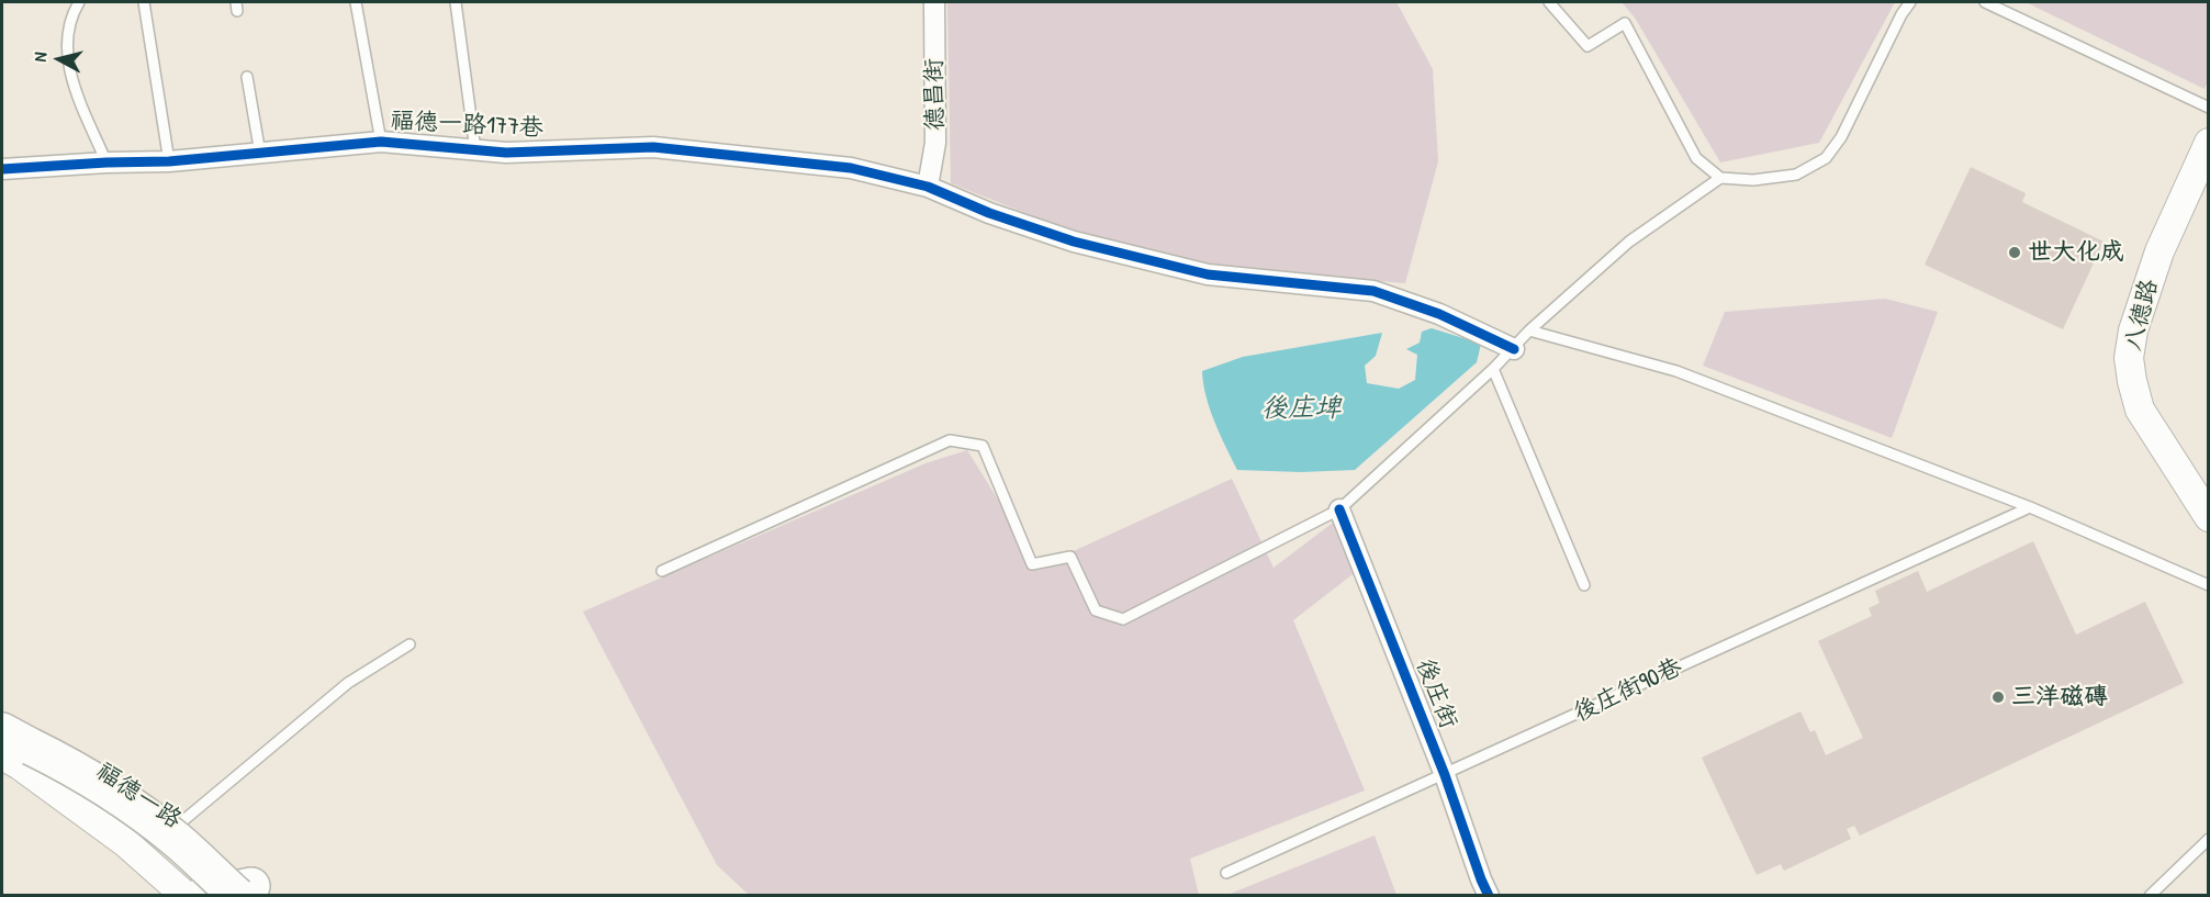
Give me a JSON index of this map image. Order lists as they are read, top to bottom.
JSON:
{
  "streets": {
    "main road": ["八德路", "福德一路"],
    "street": ["德昌街", "福德一路177巷", "後庄街"],
    "lane": ["後庄街90巷"]
  },
  "crossings": [
    ["德昌街", "福德一路177巷"],
    ["後庄街90巷", "後庄街"]
  ],
  "water": ["後庄埤"],
  "places": ["世大化成", "三洋磁磚"],
  "north": "left"
}
